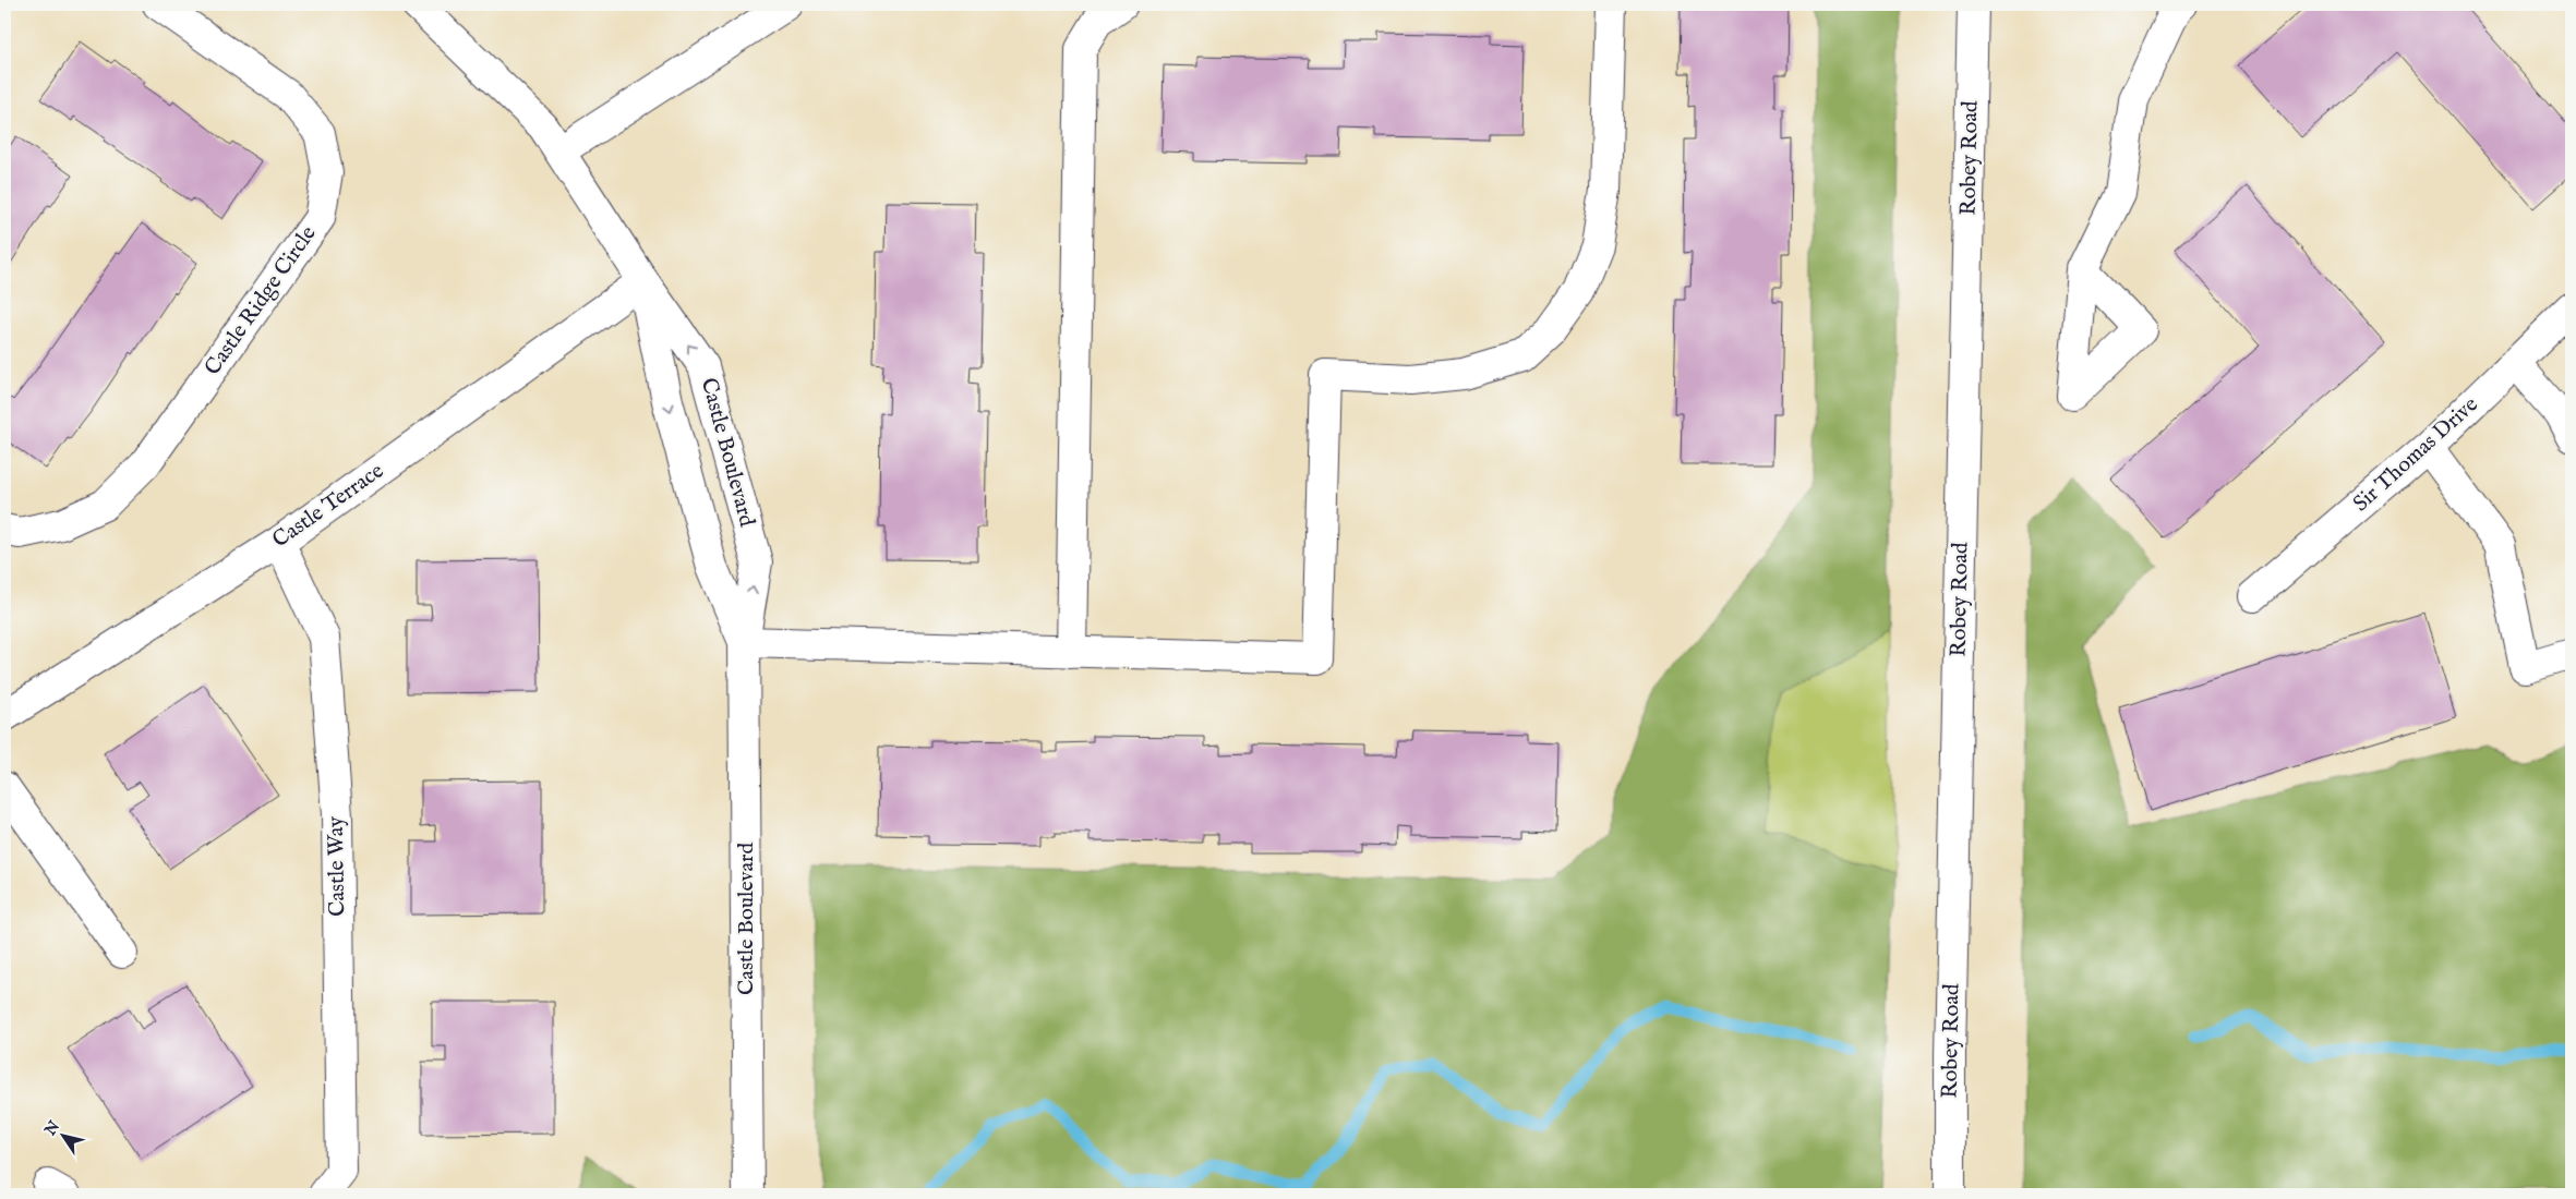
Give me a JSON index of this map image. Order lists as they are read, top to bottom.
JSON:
{
  "streets": {
    "street": [
      "Robey Road",
      "Castle Ridge Circle",
      "Castle Boulevard",
      "Sir Thomas Drive",
      "Castle Terrace",
      "Castle Way"
    ]
  },
  "crossings": [
    ["Castle Boulevard", "Castle Terrace"],
    ["Castle Terrace", "Castle Way"]
  ],
  "north": "top left"
}
